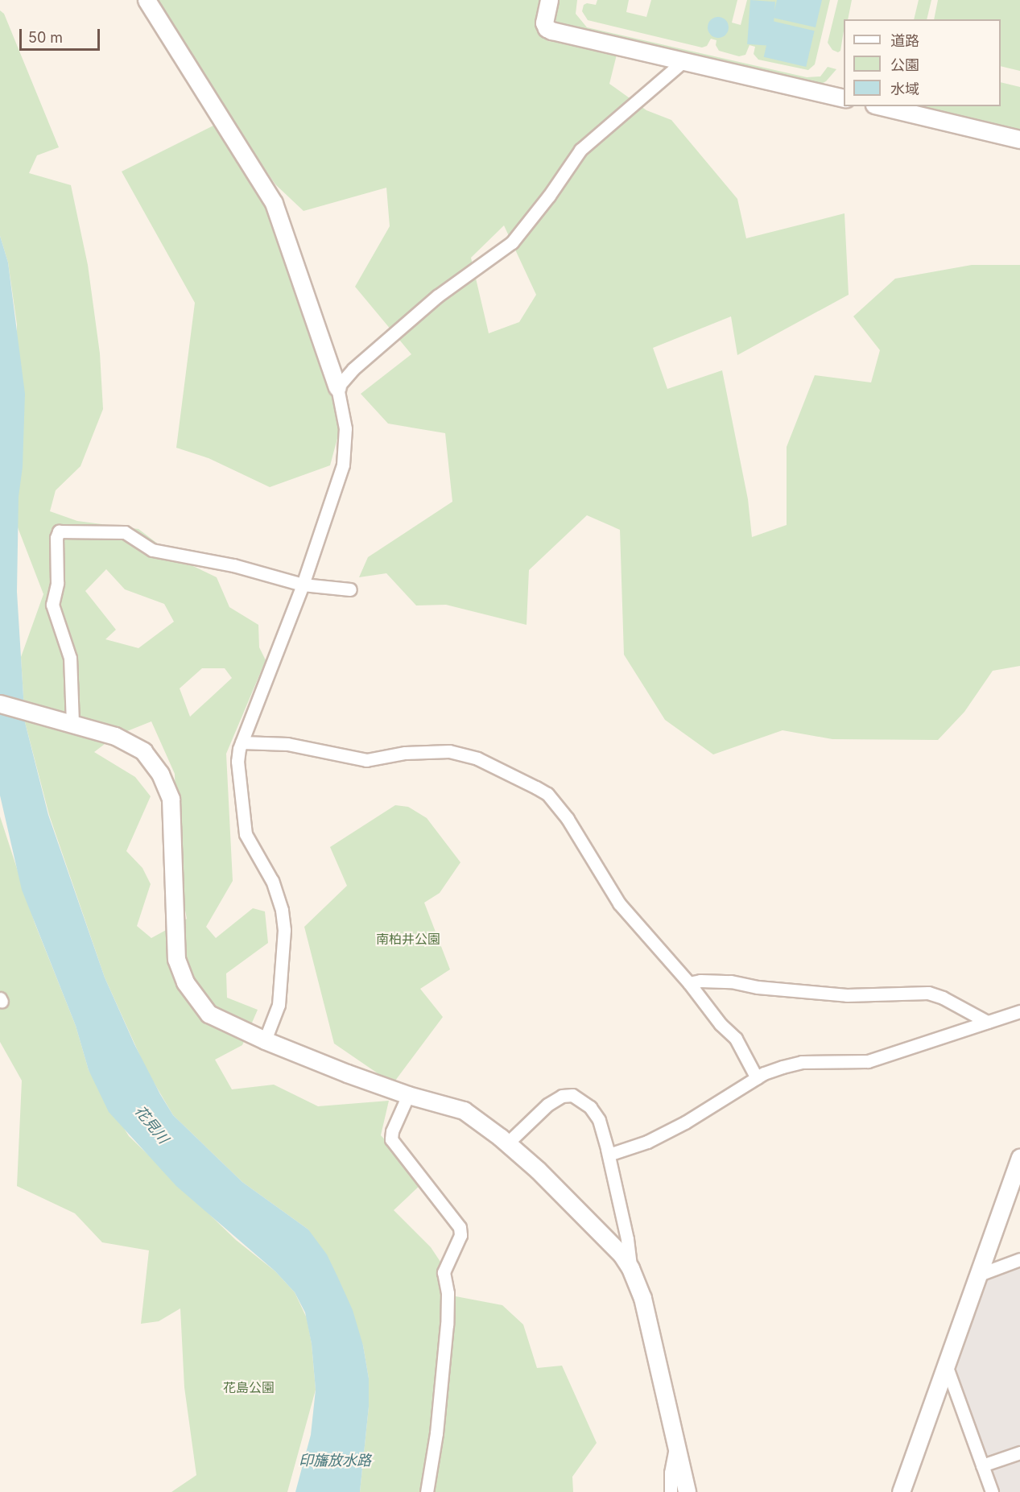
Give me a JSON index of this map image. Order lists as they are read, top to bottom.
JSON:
{
  "water": ["花見川", "印旛放水路"],
  "parks": ["南柏井公園", "花島公園"],
  "legend": ["道路", "公園", "水域"],
  "scale_bar": "50 m"
}
